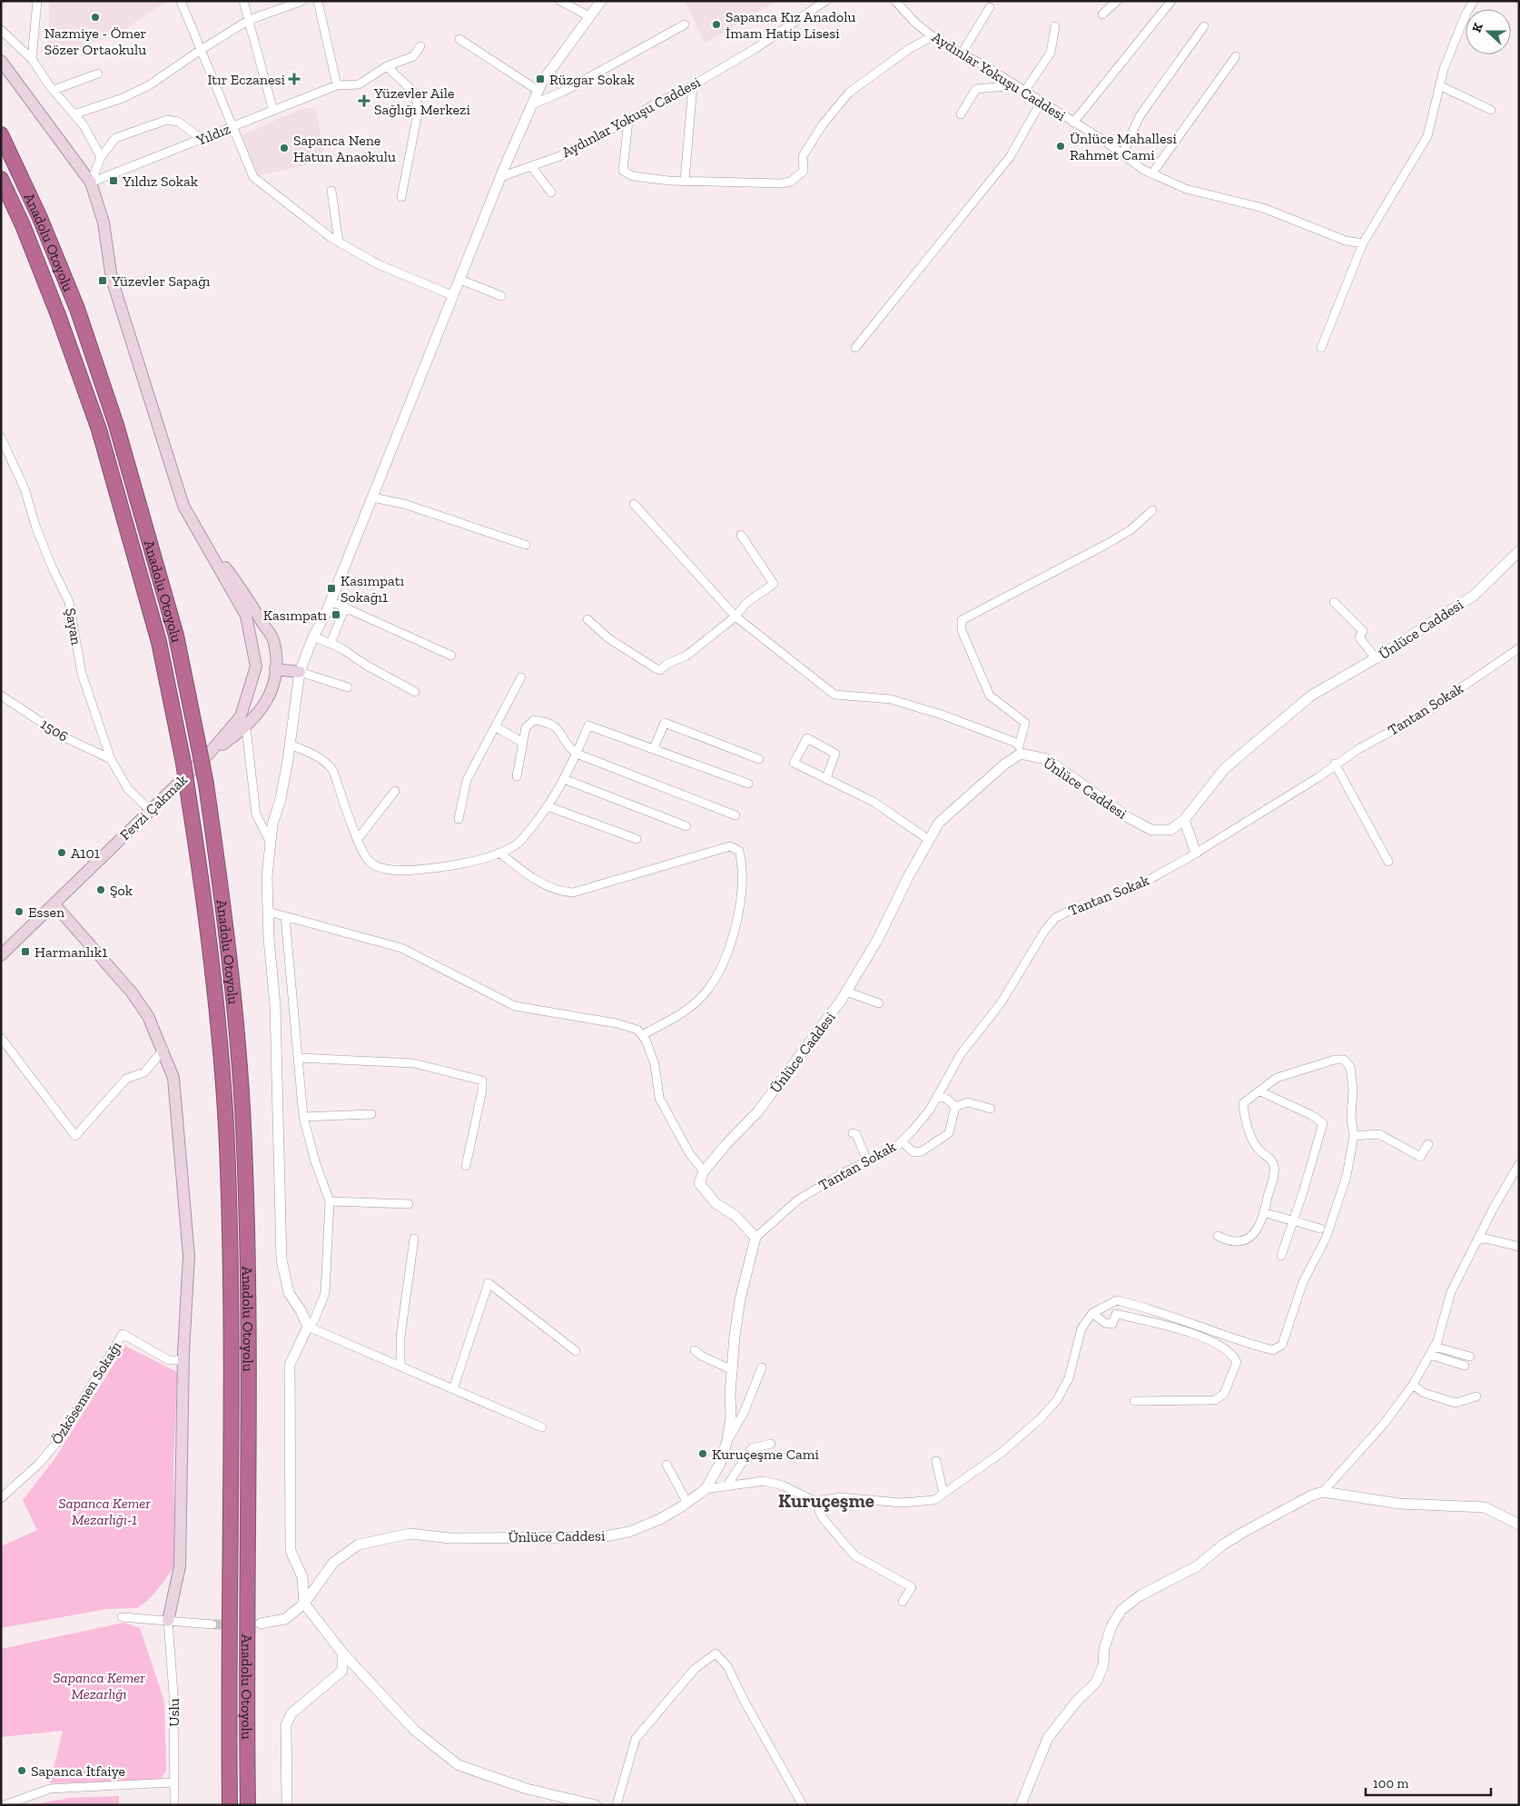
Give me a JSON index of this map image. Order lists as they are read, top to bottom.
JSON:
{
  "streets": {
    "highway": ["Anadolu Otoyolu"],
    "main road": ["Fevzi Çakmak"],
    "street": [
      "Aydınlar Yokuşu Caddesi",
      "Yıldız",
      "Şayan",
      "Ünlüce Caddesi",
      "Tantan Sokak",
      "1506",
      "Özkösemen Sokağı",
      "Uslu"
    ]
  },
  "crossings": [
    ["Anadolu Otoyolu", "Fevzi Çakmak"],
    ["Şayan", "1506"],
    ["Şayan", "Fevzi Çakmak"],
    ["Ünlüce Caddesi", "Tantan Sokak"]
  ],
  "districts": ["Kuruçeşme"],
  "parks": ["Sapanca Kemer Mezarlığı-1", "Sapanca Kemer Mezarlığı"],
  "places": {
    "other": [
      "Nazmiye - Ömer Sözer Ortaokulu",
      "Sapanca Kız Anadolu İmam Hatip Lisesi",
      "Ünlüce Mahallesi Rahmet Cami",
      "Sapanca Nene Hatun Anaokulu",
      "A101",
      "Şok",
      "Essen",
      "Kuruçeşme Cami",
      "Sapanca İtfaiye"
    ],
    "health": ["Itır Eczanesi", "Yüzevler Aile Sağlığı Merkezi"],
    "transit": [
      "Rüzgar Sokak",
      "Yıldız Sokak",
      "Yüzevler Sapağı",
      "Kasımpatı Sokağı1",
      "Kasımpatı",
      "Harmanlık1"
    ]
  },
  "scale_bar": "100 m",
  "north": "left"
}
